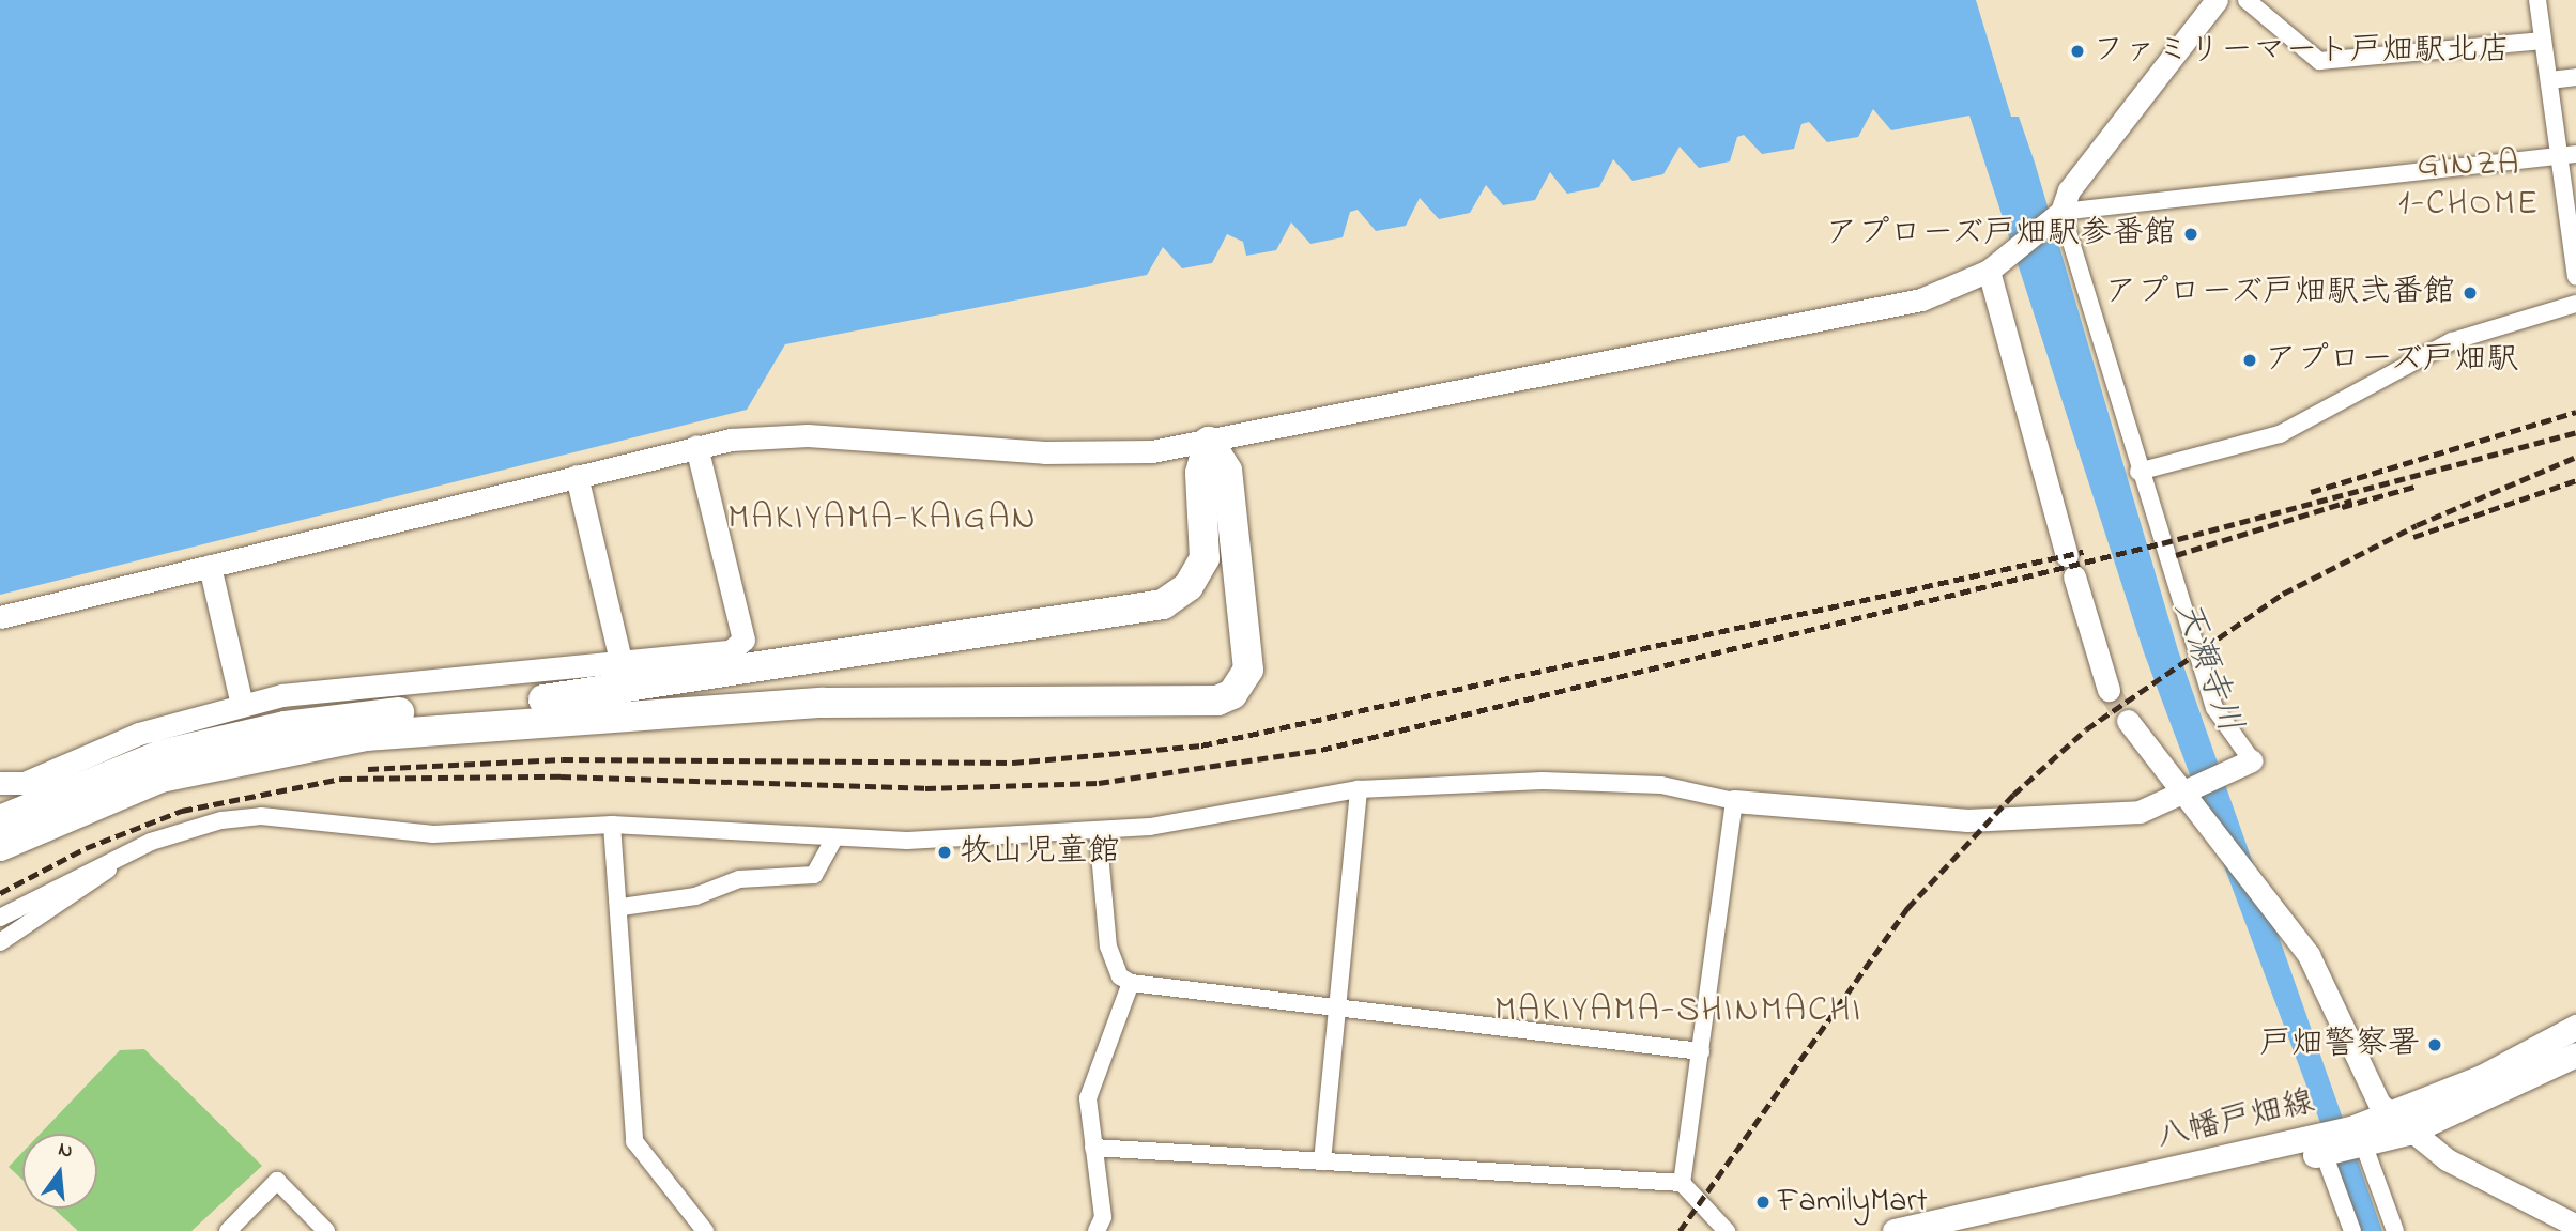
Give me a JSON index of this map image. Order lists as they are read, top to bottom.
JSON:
{
  "streets": {
    "main road": ["八幡戸畑線"]
  },
  "districts": ["GINZA 1-CHOME", "MAKIYAMA-KAIGAN", "MAKIYAMA-SHINMACHI"],
  "water": ["天瀬寺川"],
  "places": [
    "ファミリーマート戸畑駅北店",
    "アプローズ戸畑駅参番館",
    "アプローズ戸畑駅弐番館",
    "アプローズ戸畑駅",
    "牧山児童館",
    "戸畑警察署",
    "FamilyMart"
  ],
  "north": "top"
}
